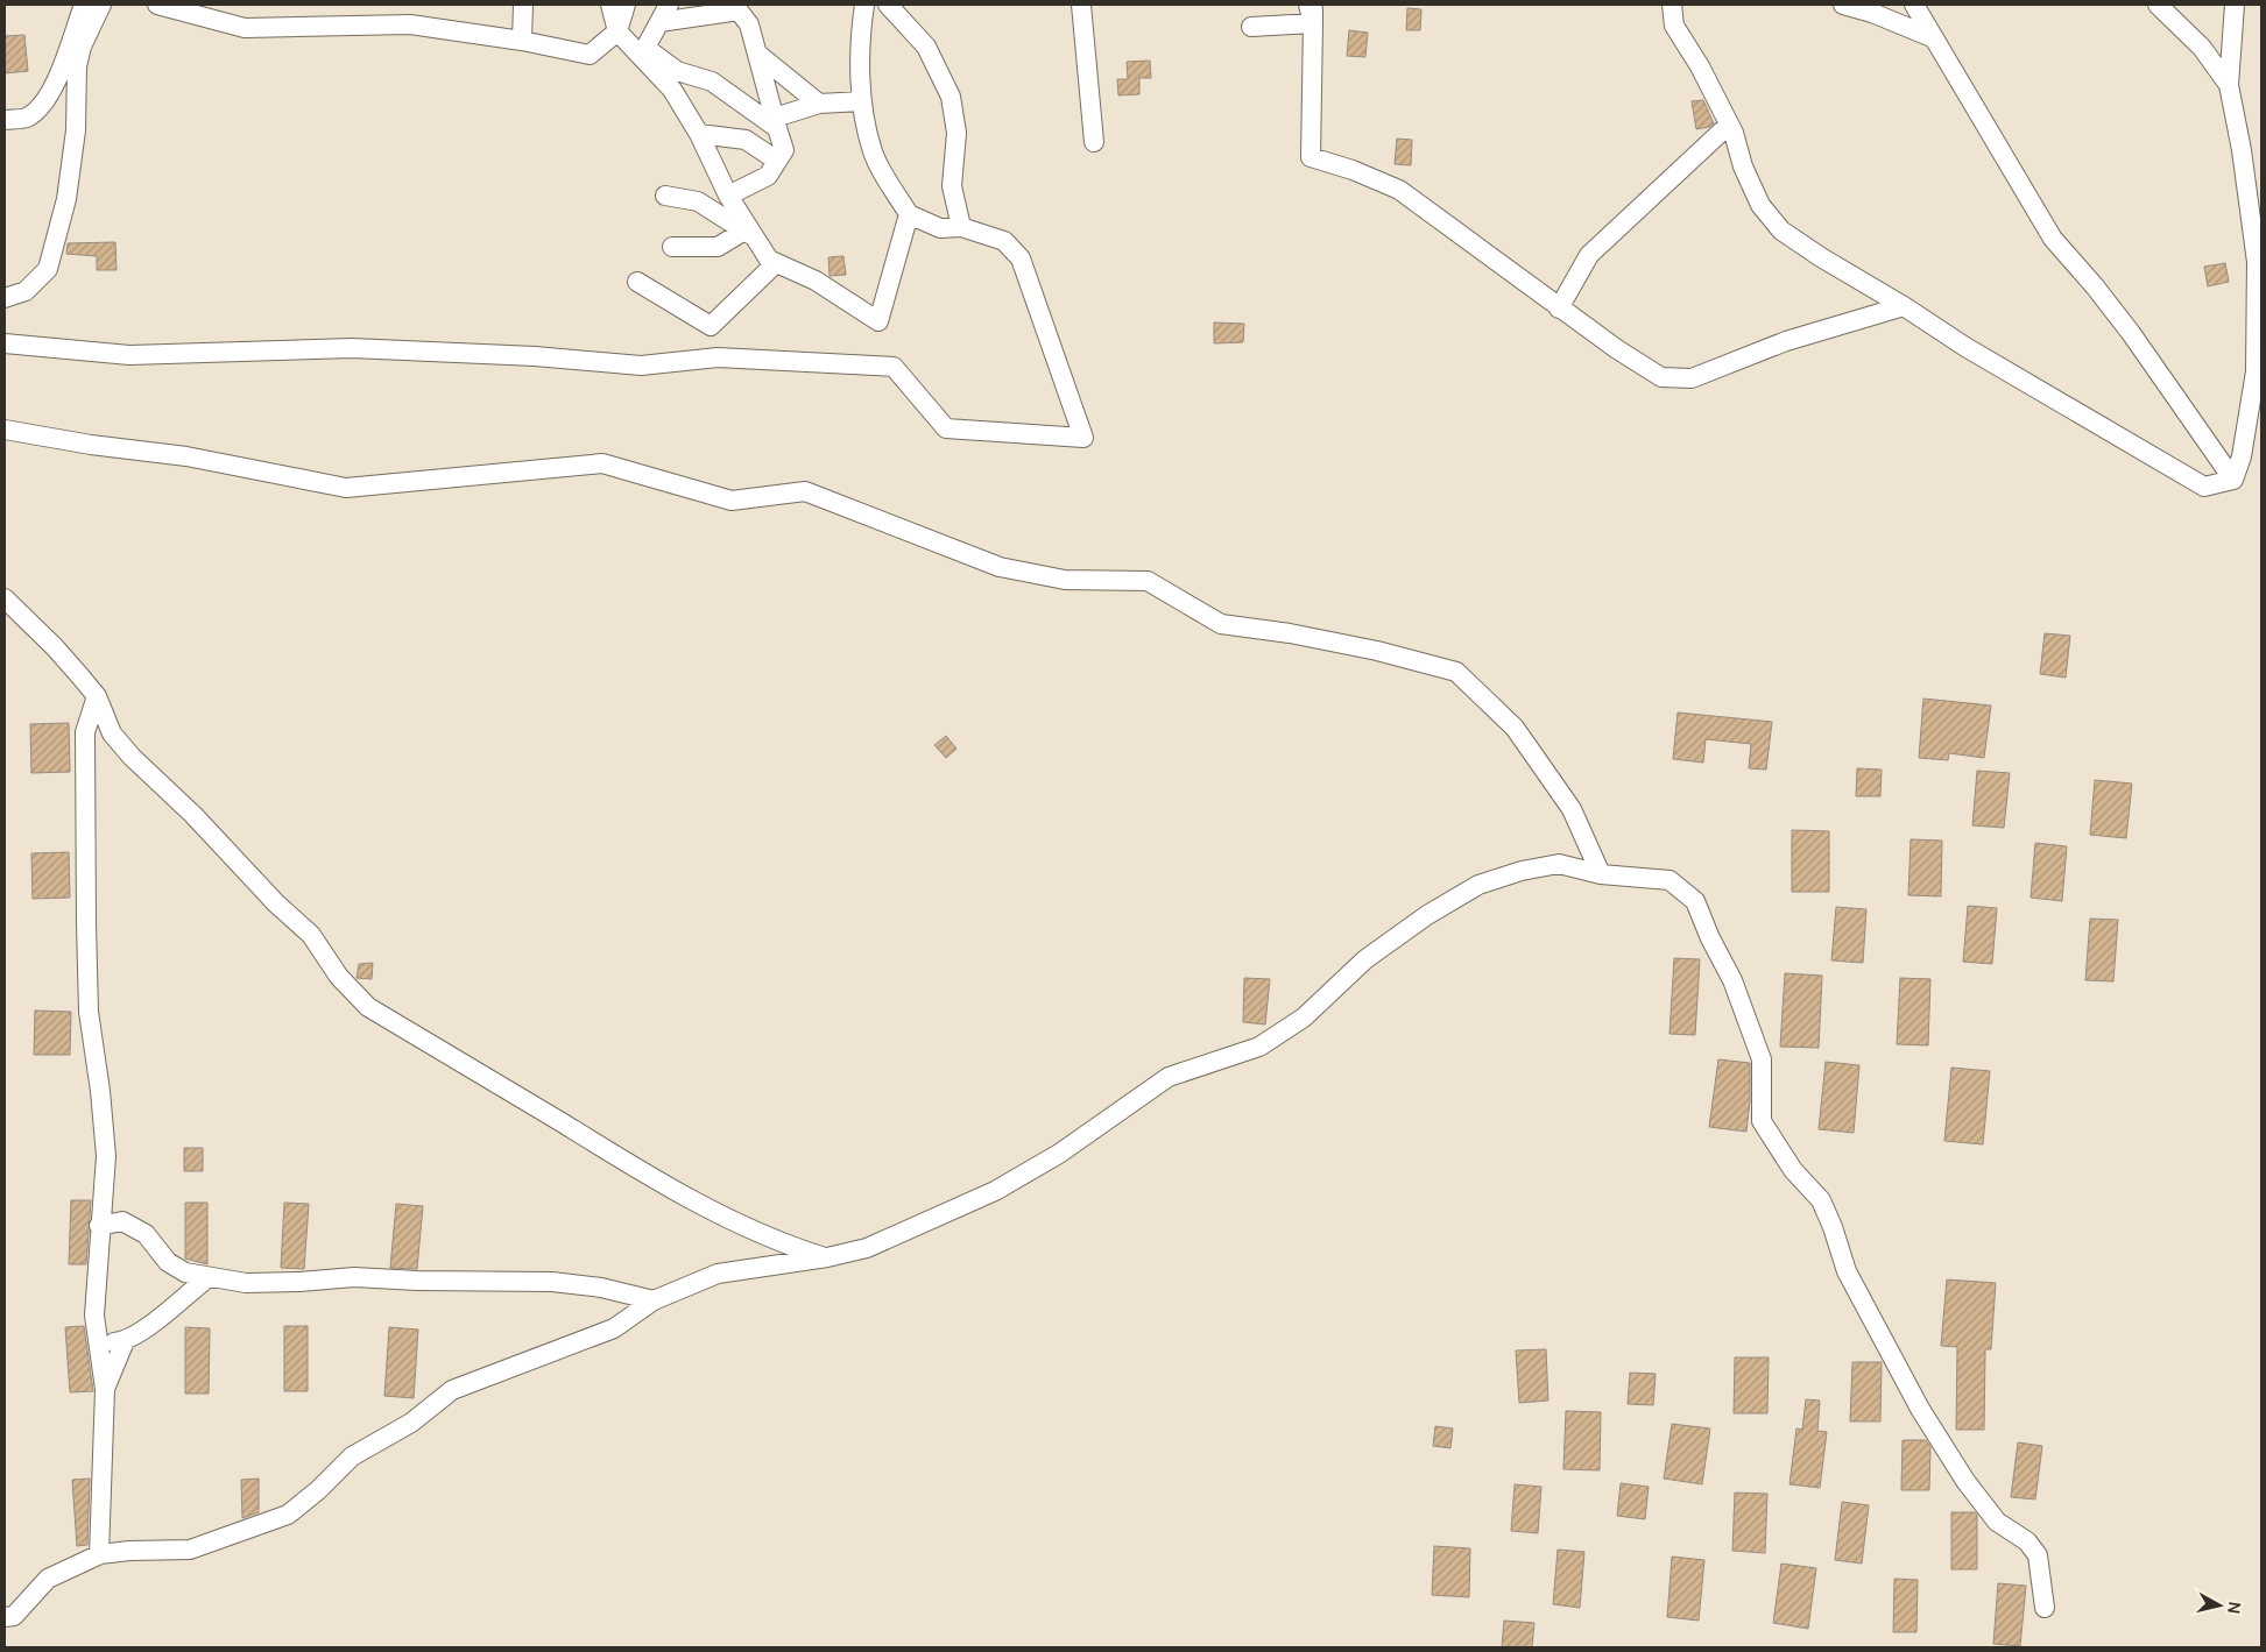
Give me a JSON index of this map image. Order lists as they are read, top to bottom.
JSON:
{
  "north": "right"
}
